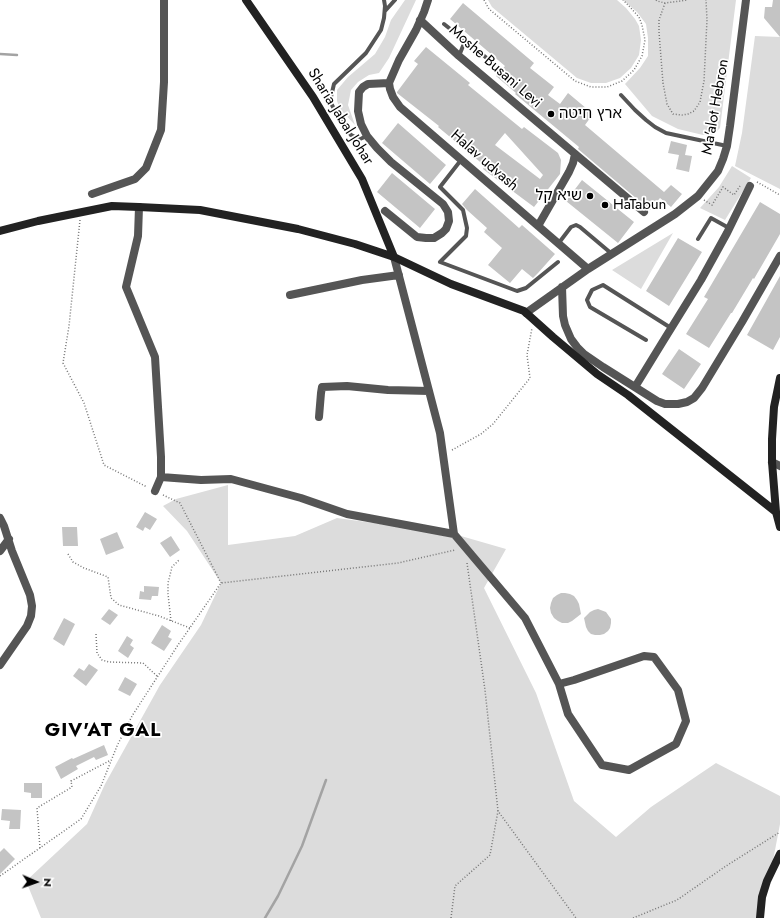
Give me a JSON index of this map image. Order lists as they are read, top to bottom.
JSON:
{
  "streets": {
    "street": [
      "Moshe Busani Levi",
      "Ma'alot Hebron",
      "Sharia Jabal Johar",
      "Halav udvash"
    ]
  },
  "crossings": [
    ["Ma'alot Hebron", "Halav udvash"]
  ],
  "districts": ["GIV'AT GAL"],
  "places": ["ארץ חיטה", "שיא קל", "HaTabun"],
  "north": "right"
}
